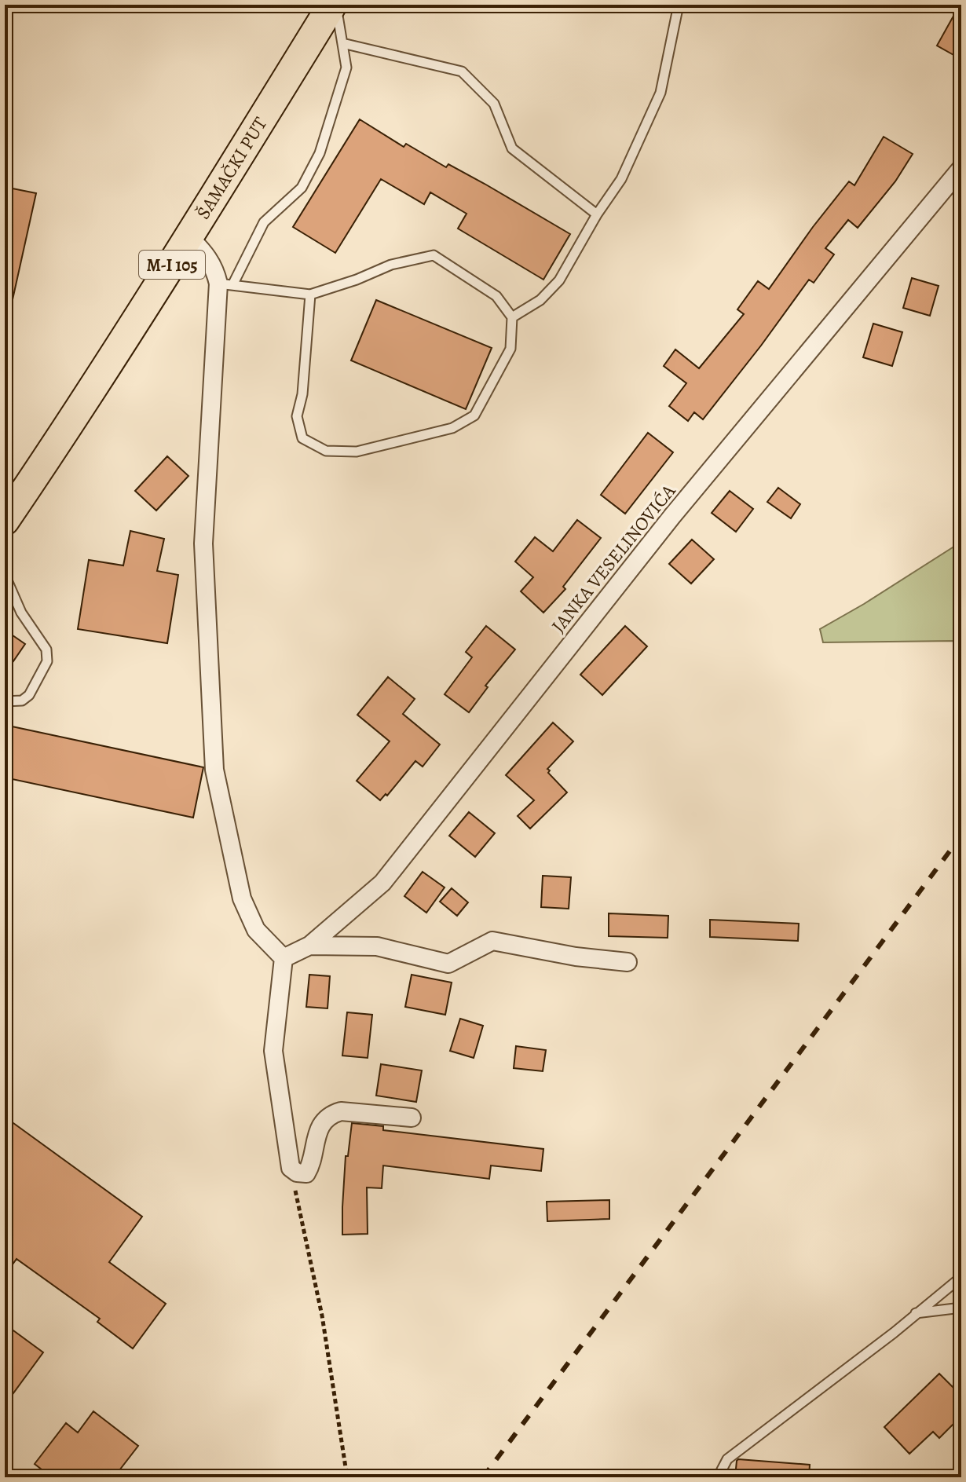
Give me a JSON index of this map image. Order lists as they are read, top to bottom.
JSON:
{
  "streets": {
    "main road": ["ŠAMAČKI PUT", "M-I 105"],
    "street": ["JANKA VESELINOVIĆA"]
  }
}
